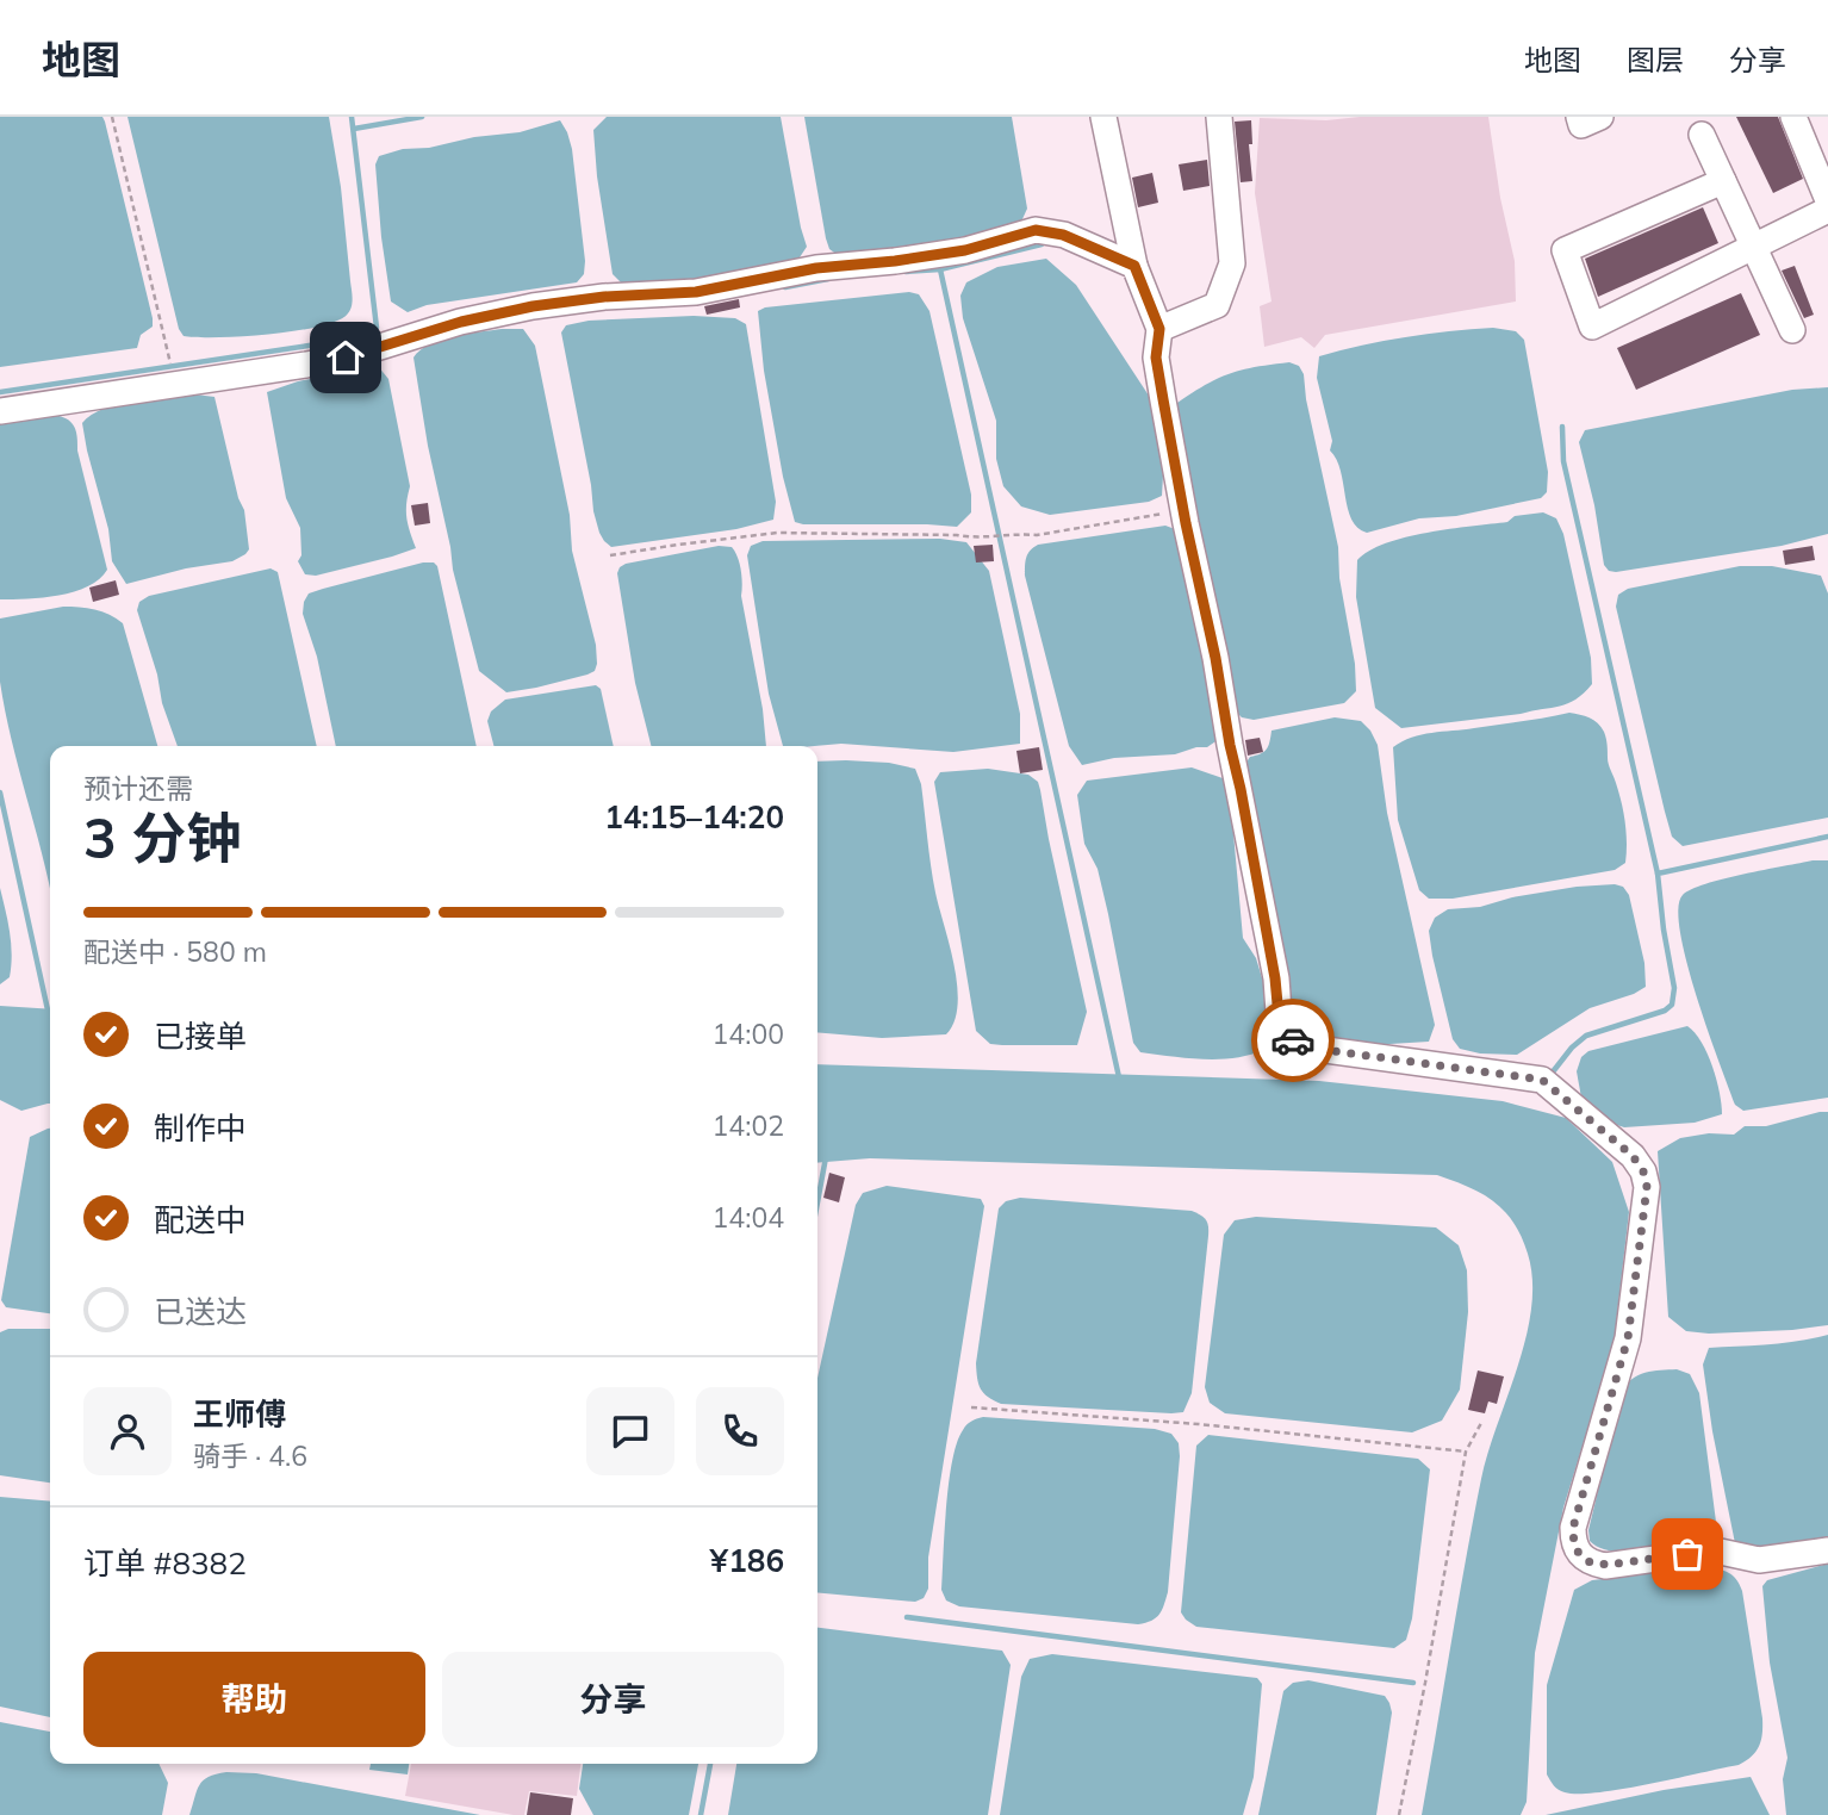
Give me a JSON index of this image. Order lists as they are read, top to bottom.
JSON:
{
  "page": {
    "header": "地图",
    "nav": ["地图", "图层", "分享"],
    "heading": ["3 分钟", "预计还需", "14:15–14:20"],
    "panel": [
      "王师傅",
      "骑手 · 4.6",
      "订单 #8382",
      "¥186"
    ],
    "bar": "配送中 · 580 m",
    "list": [
      ["已接单", "14:00"],
      ["制作中", "14:02"],
      ["配送中", "14:04"],
      "已送达"
    ],
    "buttons": ["帮助", "分享"]
  }
}
